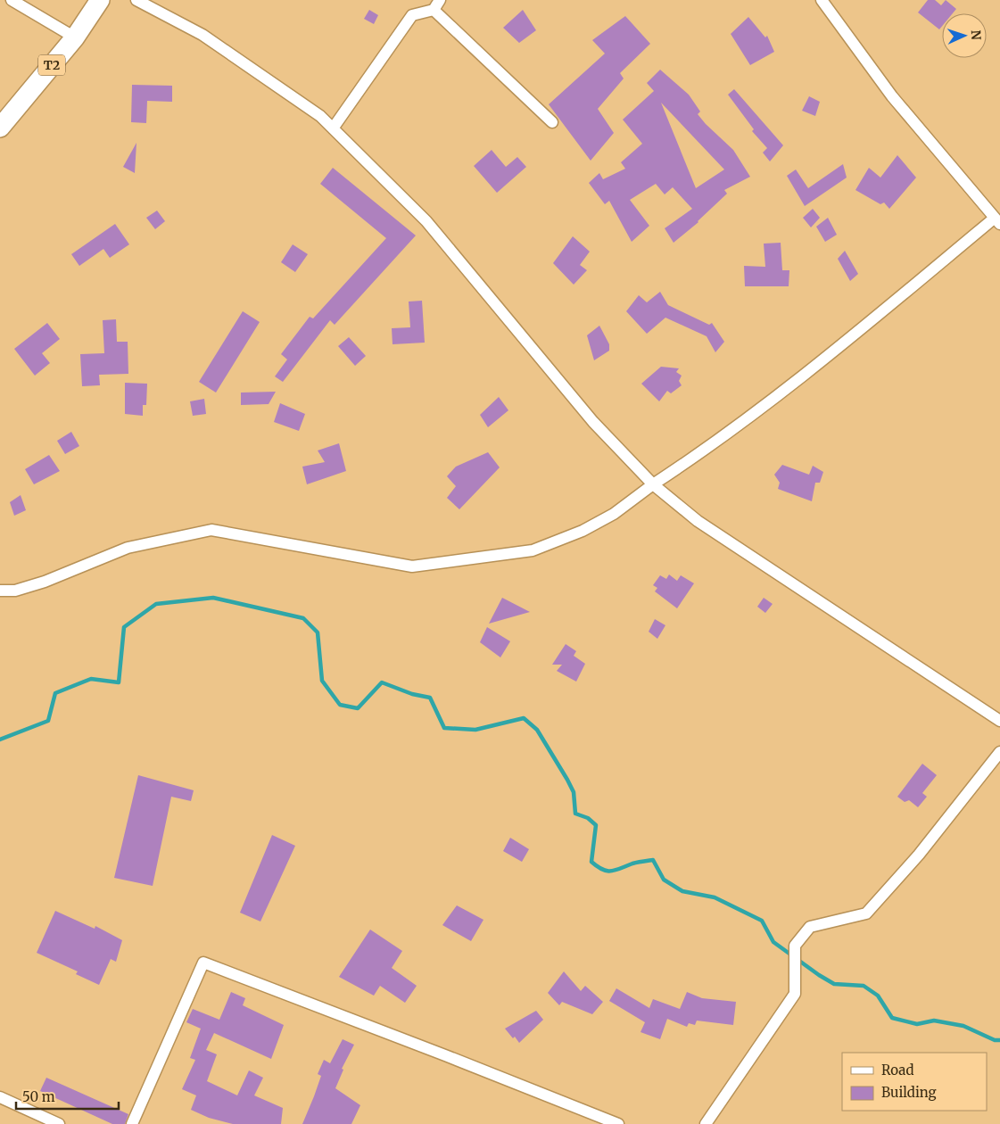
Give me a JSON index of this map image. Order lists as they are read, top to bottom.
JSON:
{
  "streets": {
    "highway": ["T2"]
  },
  "legend": ["Road", "Building"],
  "scale_bar": "50 m",
  "north": "right"
}
